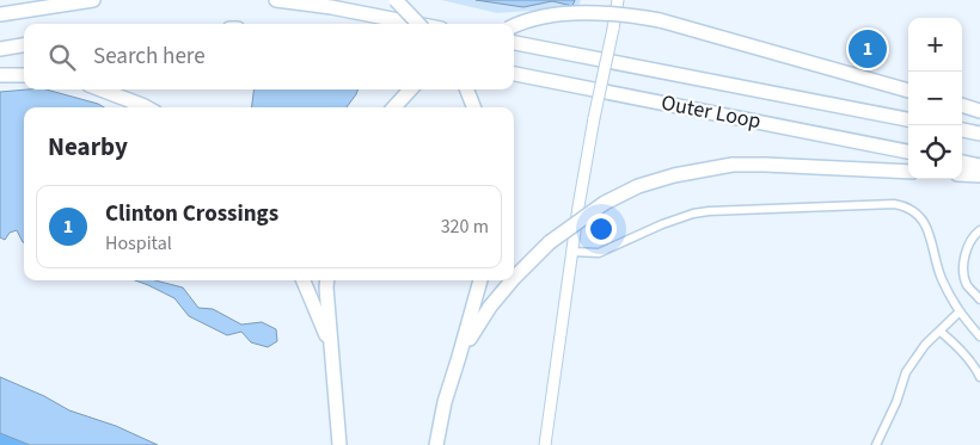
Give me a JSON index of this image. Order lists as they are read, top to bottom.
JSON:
{
  "streets": {
    "highway": ["Outer Loop"]
  },
  "page": {
    "map_buttons": ["+", "−"],
    "search": "Search here",
    "pins": "1",
    "heading": "Nearby",
    "list": [
      {
        "mark": "1",
        "name": "Clinton Crossings",
        "note": "Hospital",
        "value": "320 m"
      }
    ]
  }
}
